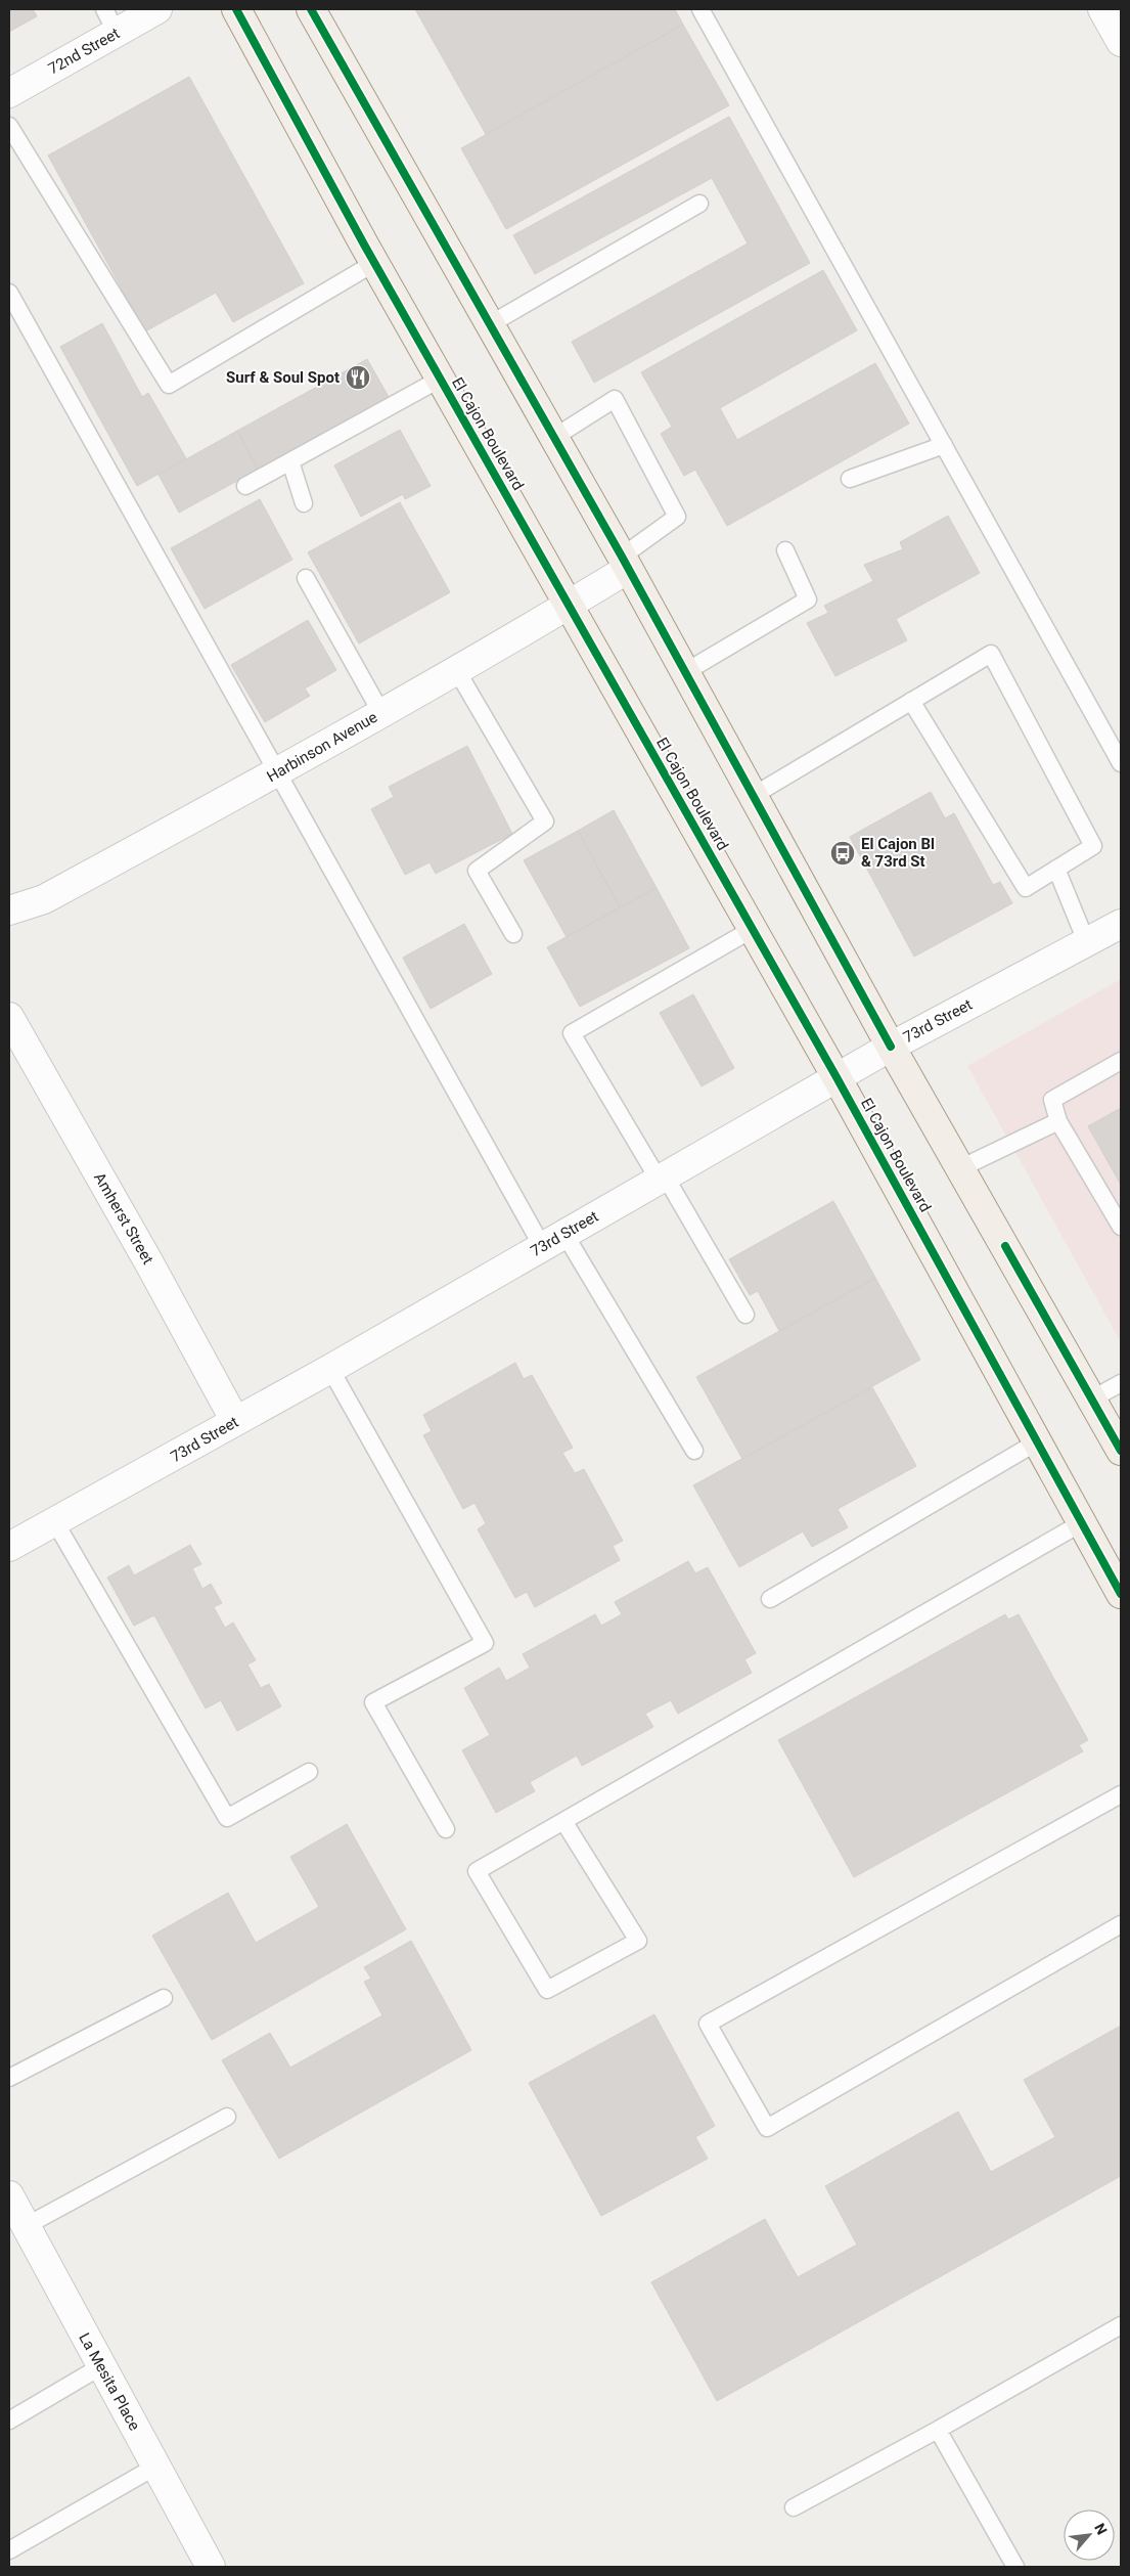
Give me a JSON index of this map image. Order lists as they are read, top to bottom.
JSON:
{
  "streets": {
    "main road": ["El Cajon Boulevard"],
    "street": [
      "72nd Street",
      "Harbinson Avenue",
      "73rd Street",
      "Amherst Street",
      "La Mesita Place"
    ]
  },
  "crossings": [
    ["El Cajon Boulevard", "Harbinson Avenue"],
    ["El Cajon Boulevard", "73rd Street"],
    ["73rd Street", "Amherst Street"]
  ],
  "places": {
    "restaurant": ["Surf & Soul Spot"],
    "bus stop": ["El Cajon Bl & 73rd St"]
  },
  "north": "top right"
}
